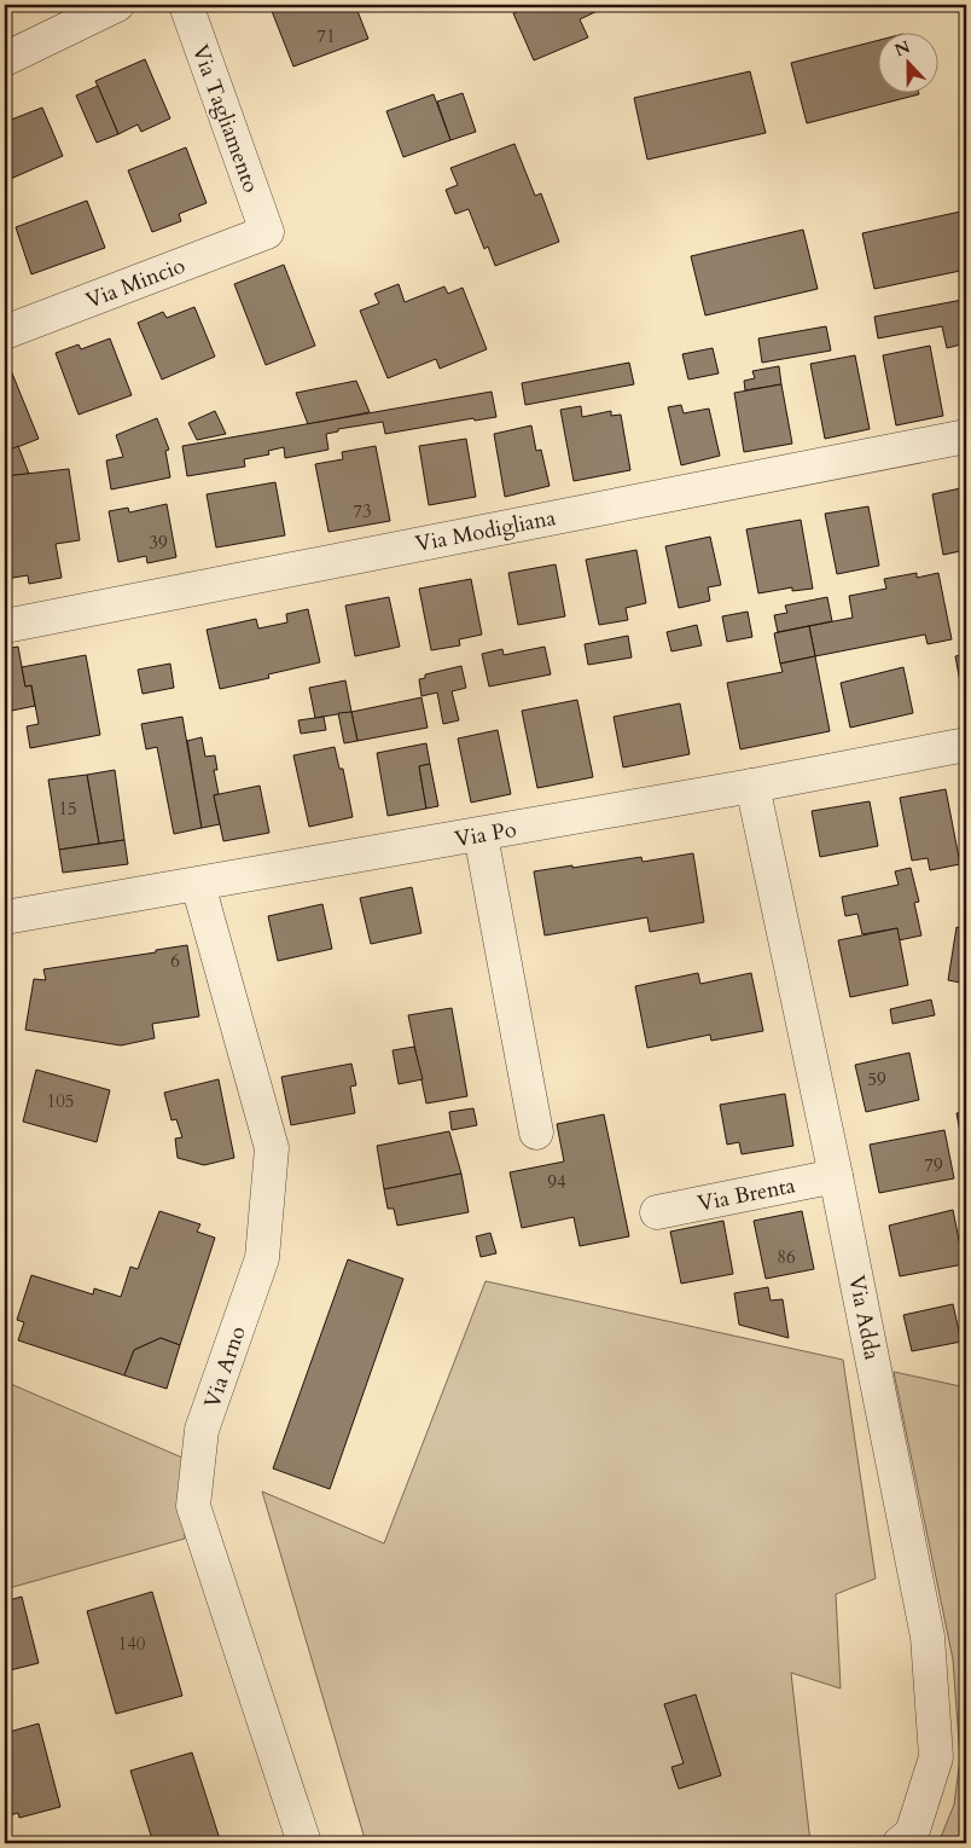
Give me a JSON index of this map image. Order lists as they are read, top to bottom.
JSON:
{
  "streets": {
    "street": [
      "Via Tagliamento",
      "Via Mincio",
      "Via Modigliana",
      "Via Po",
      "Via Brenta",
      "Via Adda",
      "Via Arno"
    ]
  },
  "crossings": [
    ["Via Tagliamento", "Via Mincio"],
    ["Via Po", "Via Adda"],
    ["Via Po", "Via Arno"],
    ["Via Brenta", "Via Adda"]
  ],
  "house_numbers": [
    "71",
    "73",
    "39",
    "15",
    "6",
    "59",
    "105",
    "79",
    "94",
    "86",
    "140"
  ],
  "north": "top"
}
